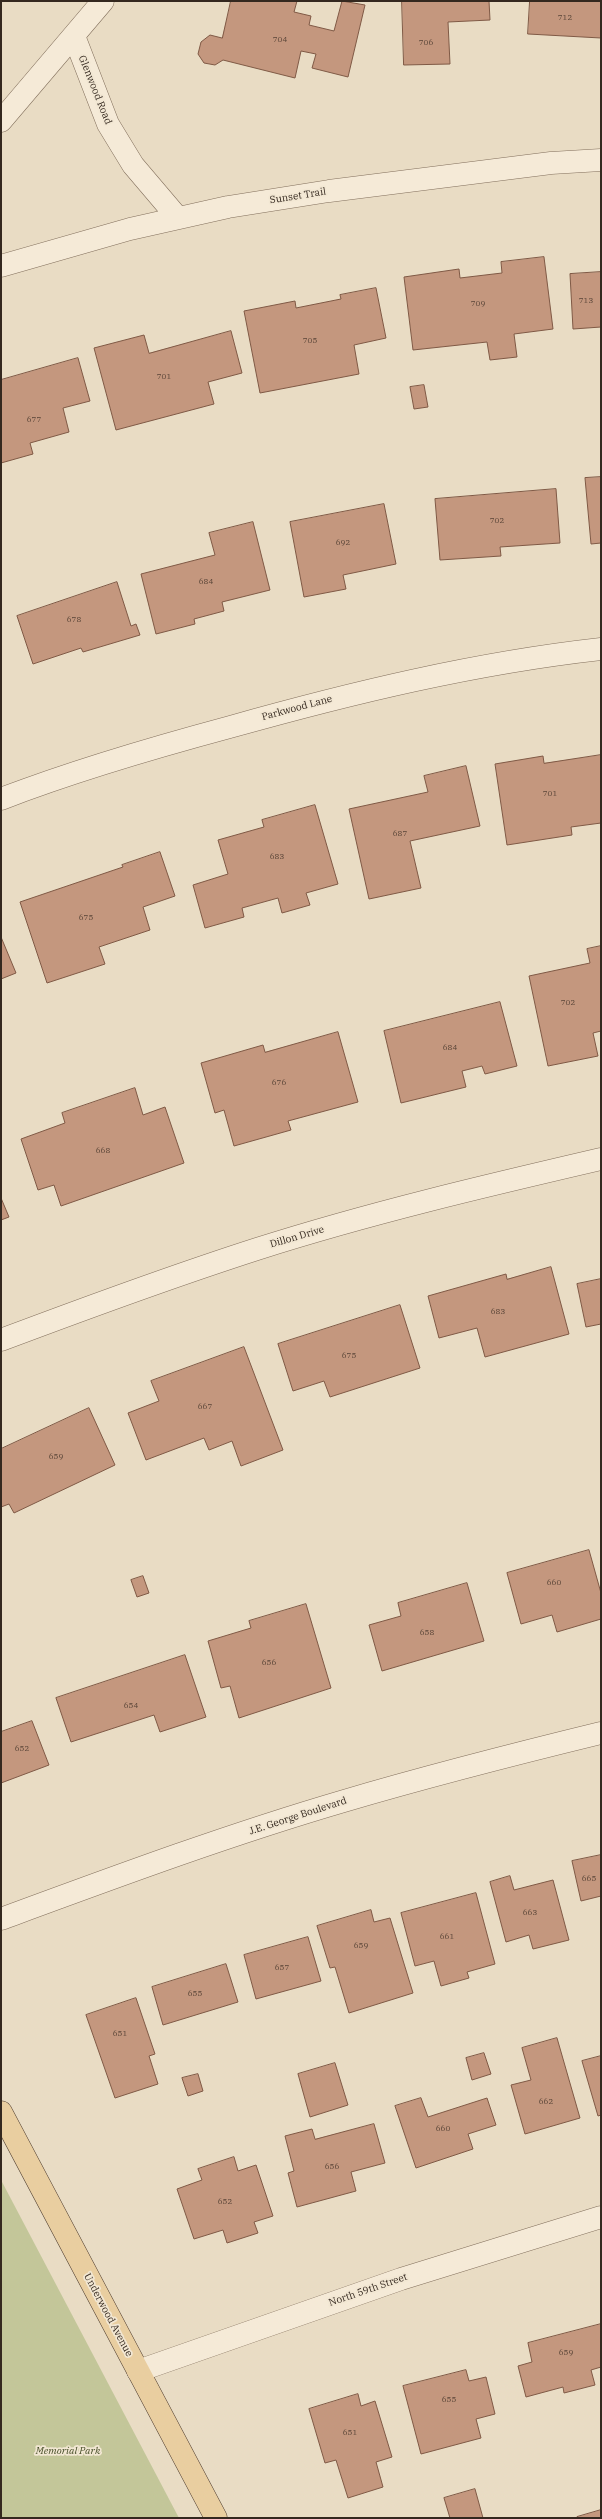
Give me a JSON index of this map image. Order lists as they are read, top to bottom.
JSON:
{
  "streets": {
    "main road": ["Underwood Avenue"],
    "street": [
      "Glenwood Road",
      "Sunset Trail",
      "Parkwood Lane",
      "Dillon Drive",
      "J.E. George Boulevard",
      "North 59th Street"
    ]
  },
  "crossings": [
    ["Glenwood Road", "Sunset Trail"],
    ["North 59th Street", "Underwood Avenue"]
  ],
  "parks": ["Memorial Park"],
  "house_numbers": [
    "712",
    "704",
    "706",
    "713",
    "709",
    "705",
    "701",
    "677",
    "702",
    "692",
    "684",
    "678",
    "701",
    "687",
    "683",
    "675",
    "702",
    "684",
    "676",
    "668",
    "683",
    "675",
    "667",
    "659",
    "660",
    "658",
    "656",
    "654",
    "652",
    "665",
    "663",
    "661",
    "659",
    "657",
    "655",
    "651",
    "662",
    "660",
    "656",
    "652",
    "659",
    "655",
    "651"
  ]
}
